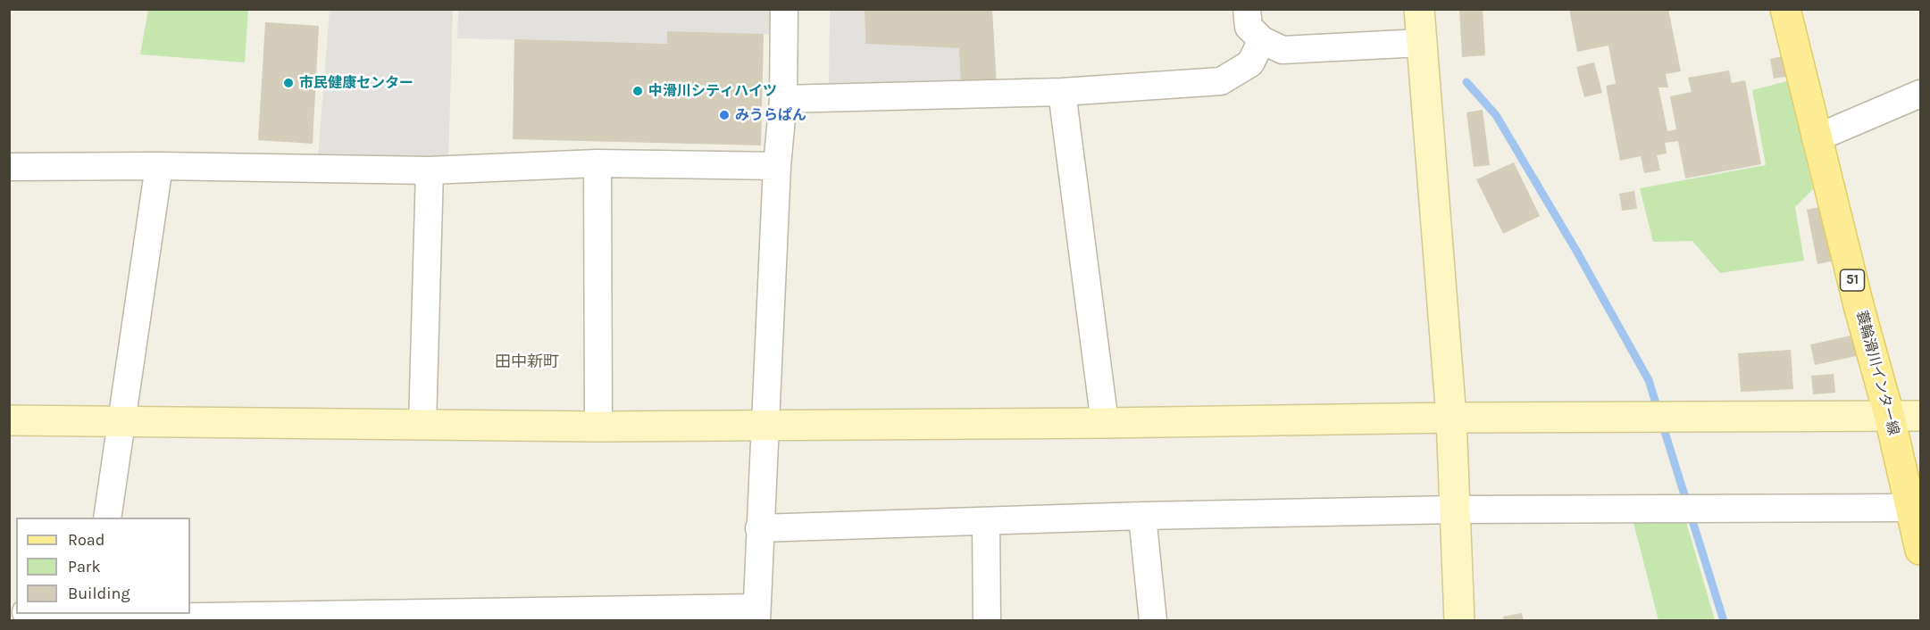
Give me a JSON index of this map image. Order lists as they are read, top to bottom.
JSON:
{
  "streets": {
    "main road": ["51", "蓑輪滑川インター線"]
  },
  "districts": ["田中新町"],
  "places": ["市民健康センター", "中滑川シティハイツ", "みうらぱん"],
  "legend": ["Road", "Park", "Building"]
}
